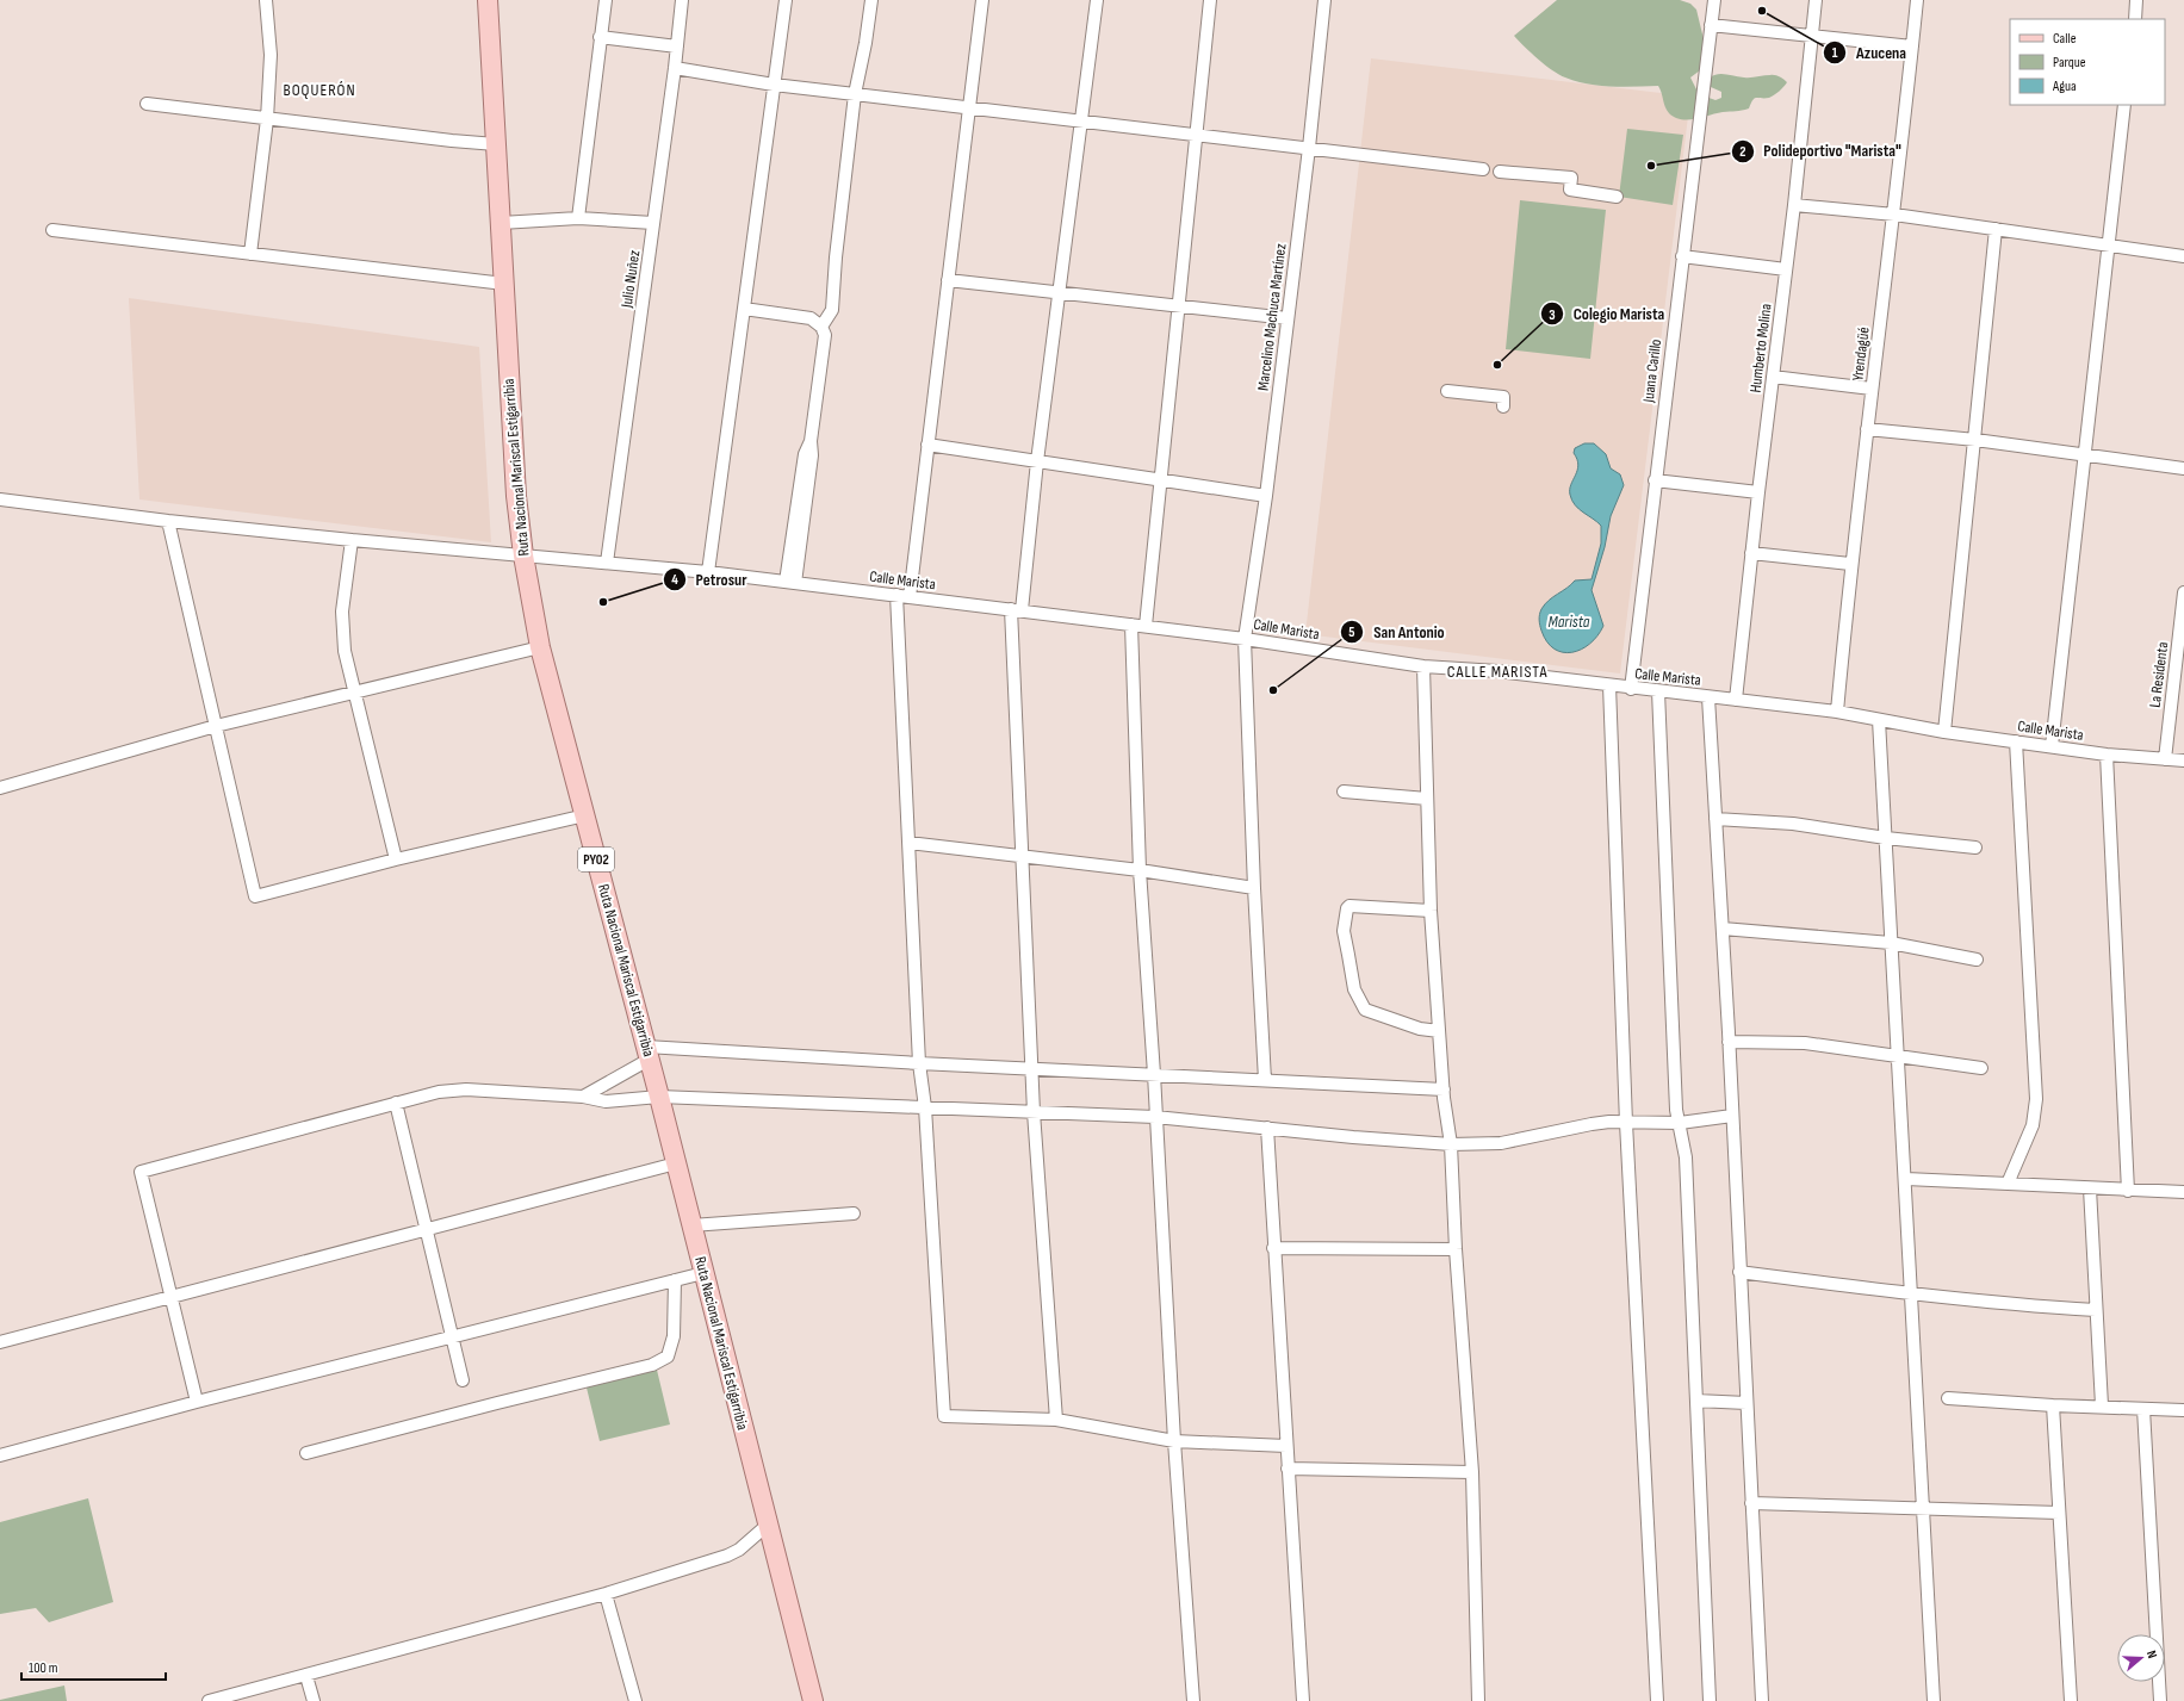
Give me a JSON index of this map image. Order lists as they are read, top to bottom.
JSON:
{
  "streets": {
    "main road": ["Ruta Nacional Mariscal Estigarribia", "PY02"],
    "street": [
      "Julio Nuñez",
      "Marcelino Machuca Martínez",
      "Humberto Molina",
      "Yrendagüé",
      "Juana Carillo",
      "Calle Marista",
      "La Residenta"
    ]
  },
  "crossings": [
    ["Julio Nuñez", "Calle Marista"],
    ["Marcelino Machuca Martínez", "Calle Marista"],
    ["Humberto Molina", "Calle Marista"],
    ["Yrendagüé", "Calle Marista"],
    ["Juana Carillo", "Calle Marista"],
    ["Ruta Nacional Mariscal Estigarribia", "Calle Marista"],
    ["Calle Marista", "La Residenta"]
  ],
  "districts": ["BOQUERÓN", "CALLE MARISTA"],
  "water": ["Marista"],
  "places": [
    "Azucena",
    "Polideportivo \"Marista\"",
    "Colegio Marista",
    "Petrosur",
    "San Antonio"
  ],
  "legend": ["Calle", "Parque", "Agua"],
  "scale_bar": "100 m",
  "north": "right"
}
